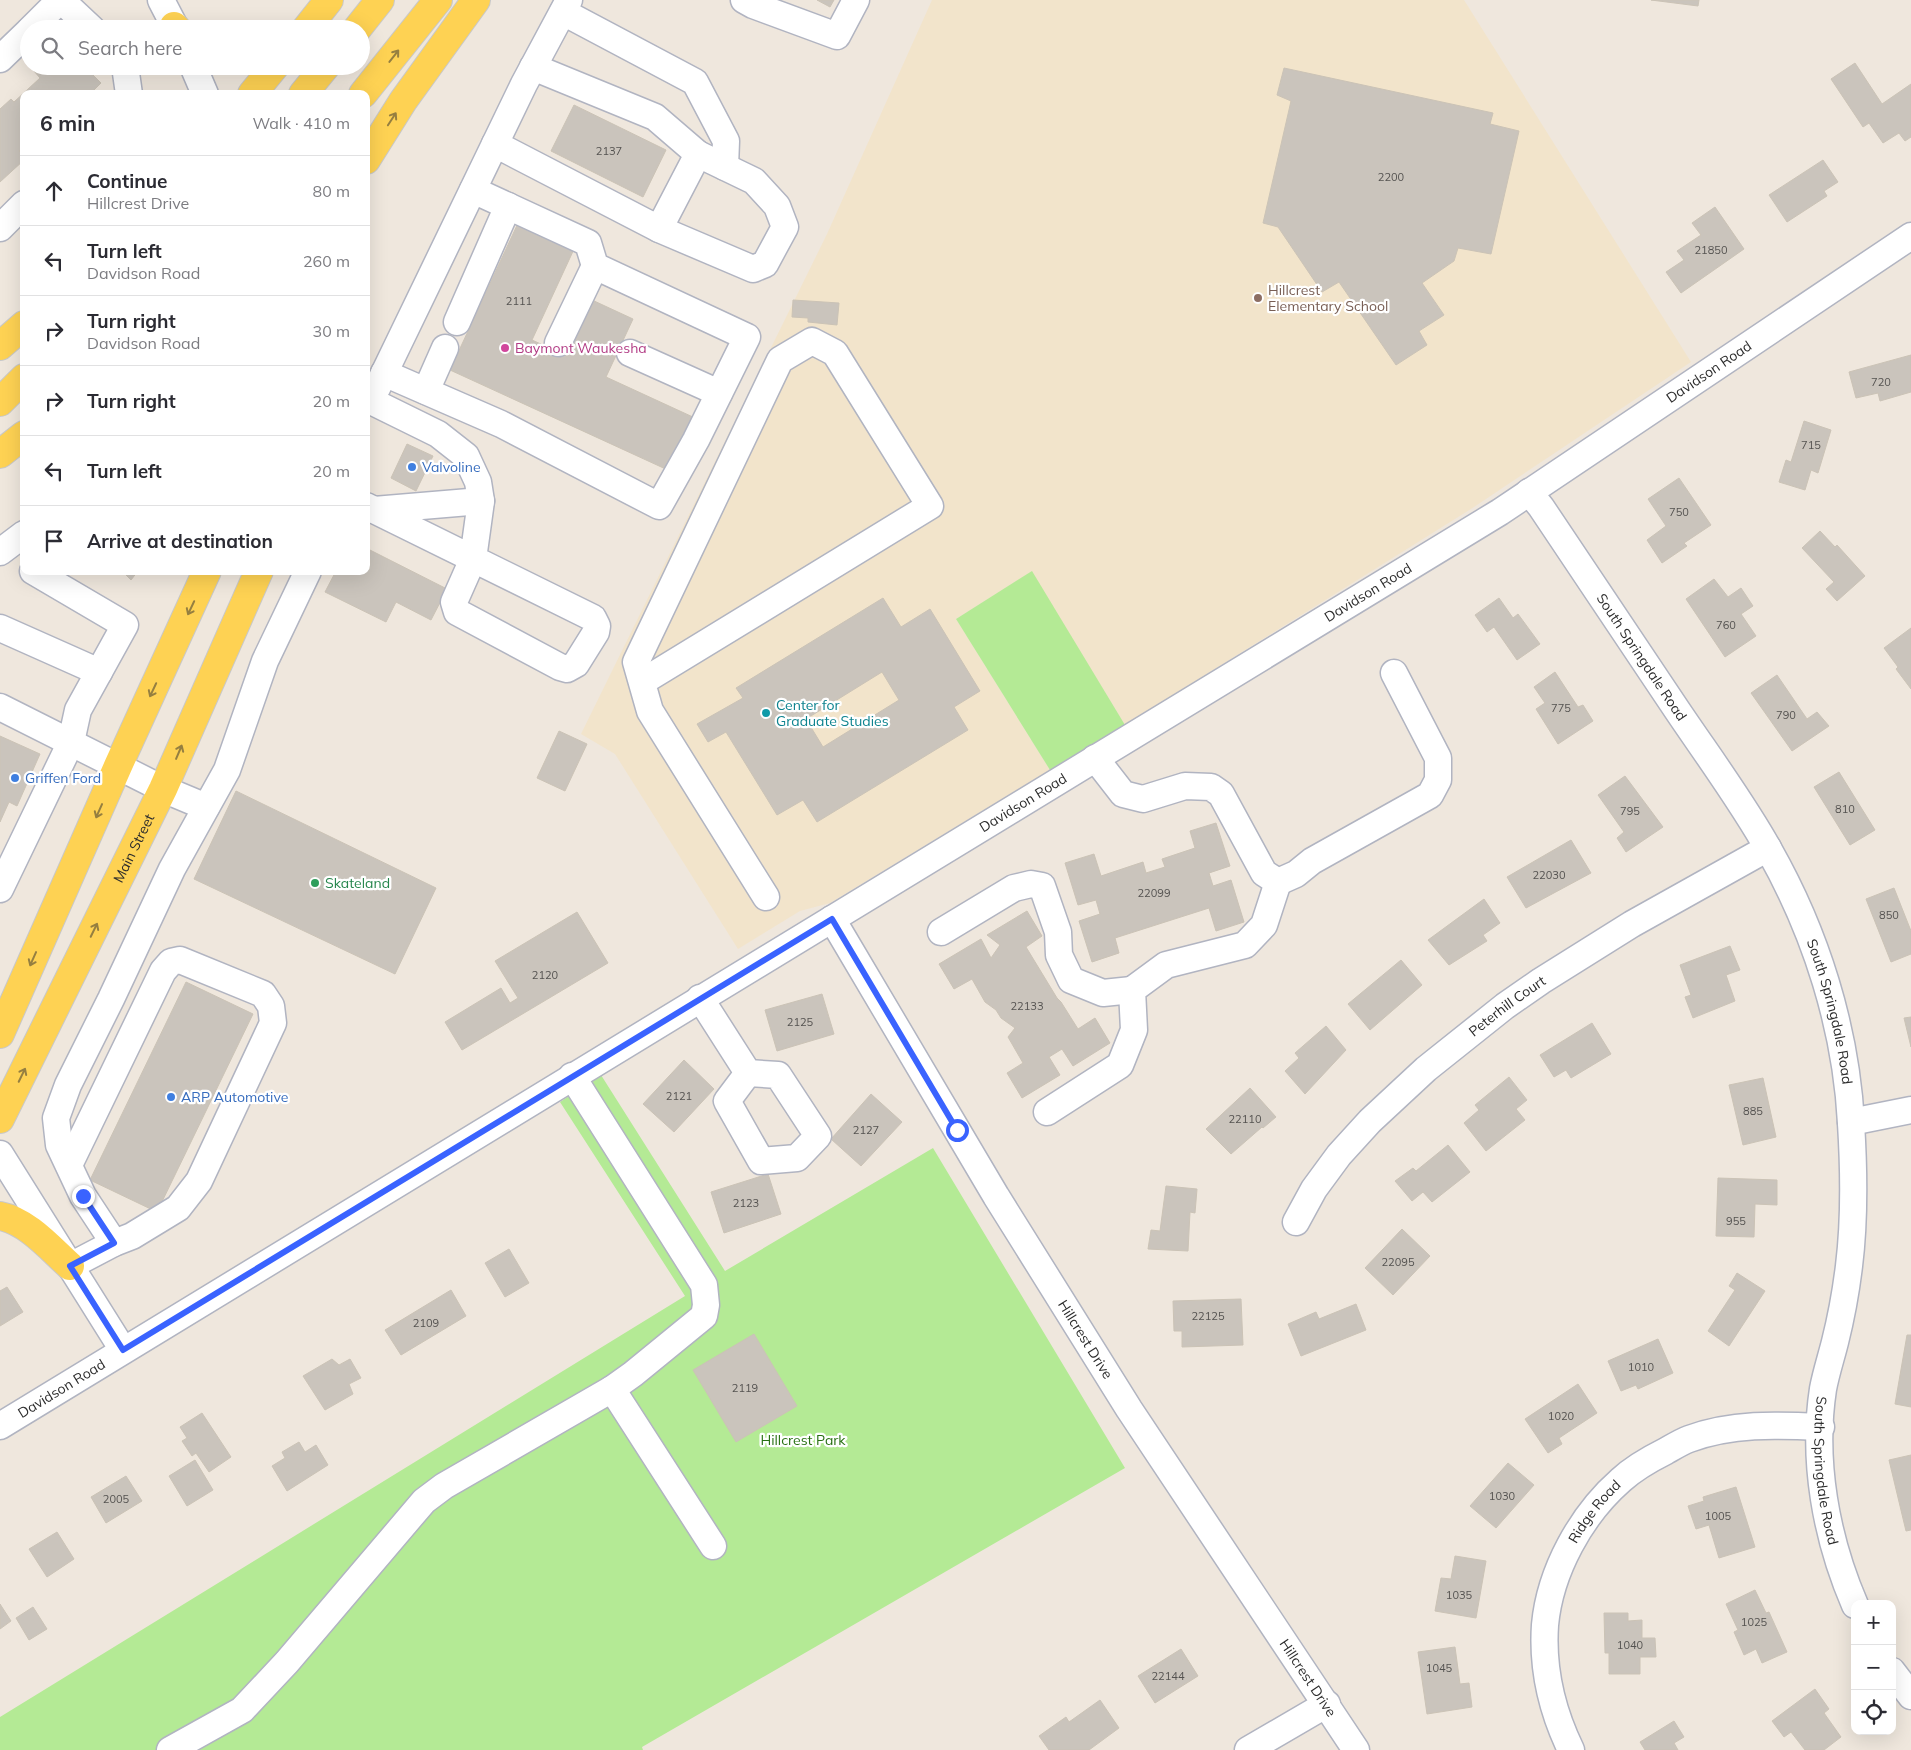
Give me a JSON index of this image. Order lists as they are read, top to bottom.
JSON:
{
  "streets": {
    "main road": ["Main Street"],
    "street": [
      "Davidson Road",
      "South Springdale Road",
      "Peterhill Court",
      "Hillcrest Drive",
      "Ridge Road"
    ]
  },
  "crossings": [
    ["Davidson Road", "South Springdale Road"],
    ["Davidson Road", "Hillcrest Drive"],
    ["South Springdale Road", "Peterhill Court"],
    ["South Springdale Road", "Ridge Road"]
  ],
  "parks": ["Hillcrest Park"],
  "places": [
    "Hillcrest Elementary School",
    "Baymont Waukesha",
    "Valvoline",
    "Center for Graduate Studies",
    "Griffen Ford",
    "Skateland",
    "ARP Automotive"
  ],
  "house_numbers": [
    "2137",
    "2200",
    "21850",
    "2111",
    "720",
    "715",
    "750",
    "760",
    "775",
    "790",
    "810",
    "795",
    "22030",
    "22099",
    "850",
    "2120",
    "22133",
    "2125",
    "2121",
    "885",
    "22110",
    "2127",
    "2123",
    "955",
    "22095",
    "22125",
    "2109",
    "1010",
    "2119",
    "1020",
    "1030",
    "2005",
    "1005",
    "1035",
    "1025",
    "1040",
    "1045",
    "22144"
  ],
  "page": {
    "search": "Search here",
    "heading": ["6 min", "Walk · 410 m"],
    "list": [
      ["Continue", "Hillcrest Drive", "80 m"],
      ["Turn left", "Davidson Road", "260 m"],
      ["Turn right", "Davidson Road", "30 m"],
      ["Turn right", "20 m"],
      ["Turn left", "20 m"],
      "Arrive at destination"
    ],
    "map_buttons": ["+", "−"]
  }
}
